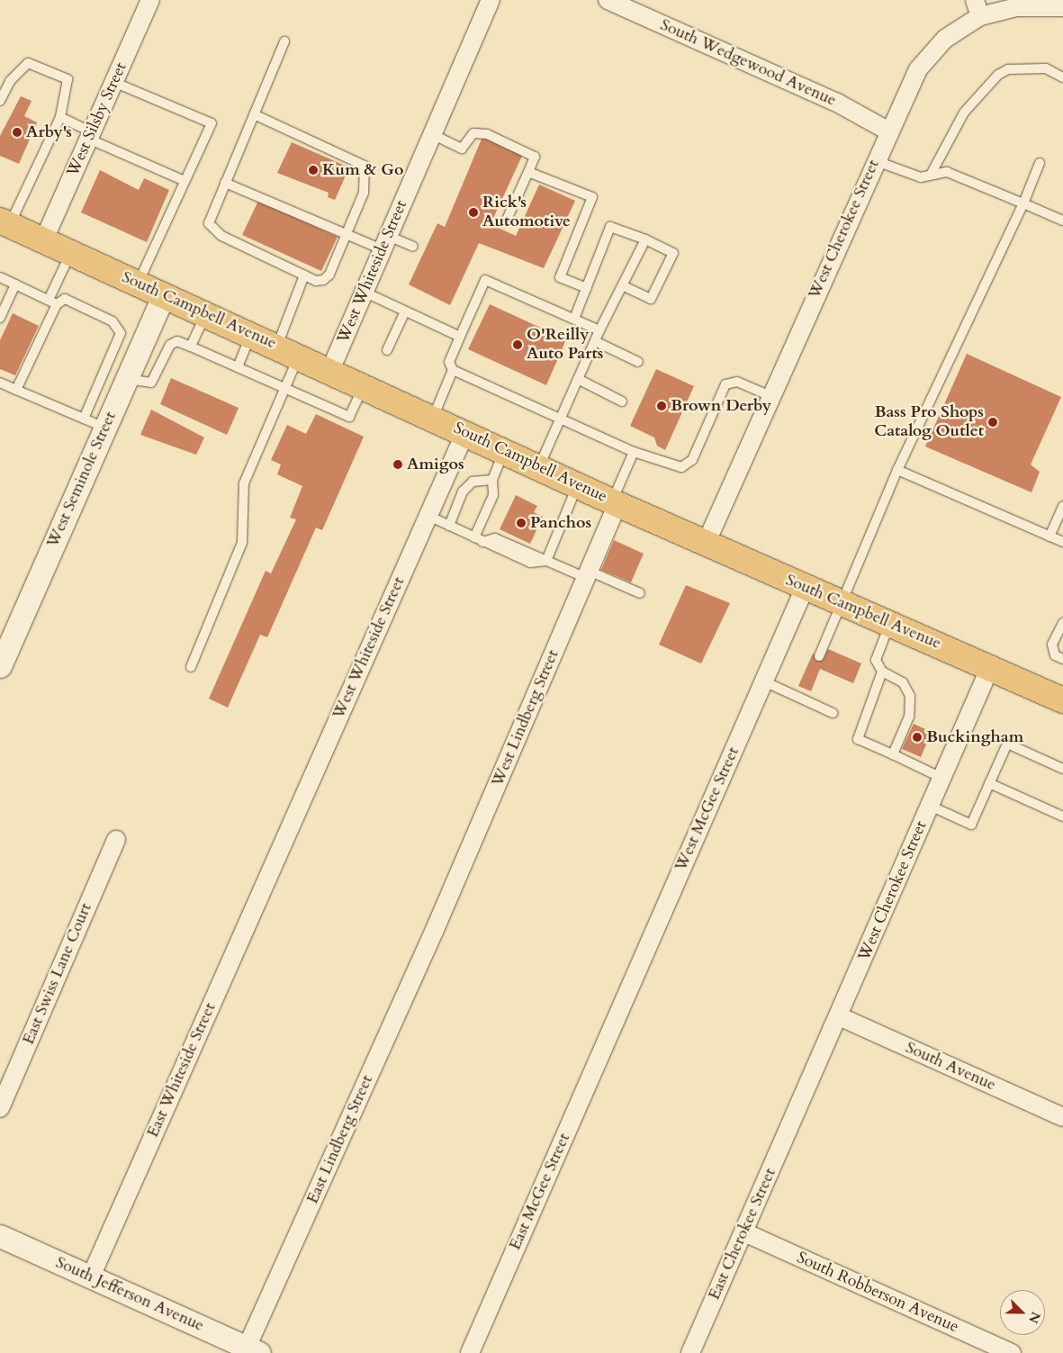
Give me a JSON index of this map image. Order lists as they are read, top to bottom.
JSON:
{
  "streets": {
    "main road": ["South Campbell Avenue"],
    "street": [
      "South Wedgewood Avenue",
      "West Silsby Street",
      "West Cherokee Street",
      "West Whiteside Street",
      "West Seminole Street",
      "West Lindberg Street",
      "West McGee Street",
      "East Swiss Lane Court",
      "South Avenue",
      "East Whiteside Street",
      "East Lindberg Street",
      "East McGee Street",
      "East Cherokee Street",
      "South Robberson Avenue",
      "South Jefferson Avenue"
    ]
  },
  "crossings": [
    ["South Wedgewood Avenue", "West Cherokee Street"],
    ["West Silsby Street", "South Campbell Avenue"],
    ["West Cherokee Street", "South Campbell Avenue"],
    ["West Cherokee Street", "South Avenue"],
    ["West Cherokee Street", "East Cherokee Street"],
    ["West Whiteside Street", "South Campbell Avenue"],
    ["West Whiteside Street", "East Whiteside Street"],
    ["South Campbell Avenue", "West Seminole Street"],
    ["South Campbell Avenue", "West Lindberg Street"],
    ["South Campbell Avenue", "West McGee Street"],
    ["West Lindberg Street", "East Lindberg Street"],
    ["West McGee Street", "East McGee Street"],
    ["East Whiteside Street", "South Jefferson Avenue"],
    ["East Lindberg Street", "South Jefferson Avenue"],
    ["East Cherokee Street", "South Robberson Avenue"]
  ],
  "places": [
    "Arby's",
    "Kum & Go",
    "Rick's Automotive",
    "O'Reilly Auto Parts",
    "Brown Derby",
    "Bass Pro Shops Catalog Outlet",
    "Amigos",
    "Panchos",
    "Buckingham"
  ],
  "north": "bottom right"
}
